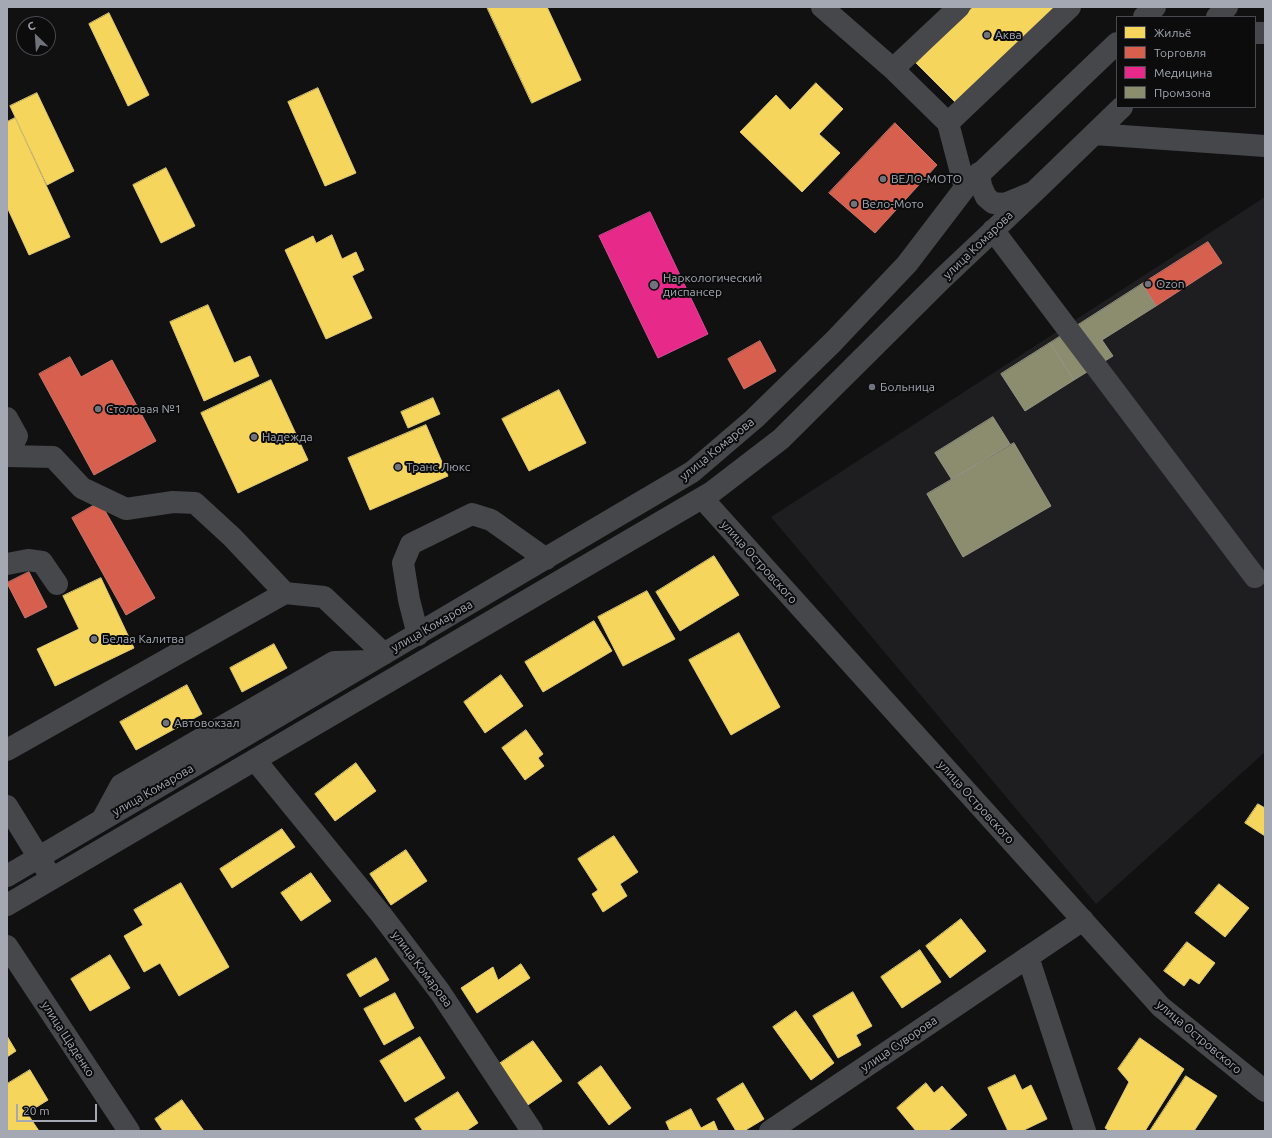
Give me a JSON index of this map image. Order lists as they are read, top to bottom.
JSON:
{
  "streets": {
    "street": [
      "улица Комарова",
      "улица Островского",
      "улица Щаденко",
      "улица Суворова"
    ]
  },
  "crossings": [
    ["улица Комарова", "улица Островского"],
    ["улица Островского", "улица Суворова"]
  ],
  "places": [
    "Аква",
    "ВЕЛО-МОТО",
    "Вело-Мото",
    "Ozon",
    "Наркологический диспансер",
    "Больница",
    "Столовая №1",
    "Надежда",
    "Транс Люкс",
    "Белая Калитва",
    "Автовокзал"
  ],
  "legend": [
    "Жильё",
    "Торговля",
    "Медицина",
    "Промзона"
  ],
  "scale_bar": "20 m",
  "north": "top left"
}
